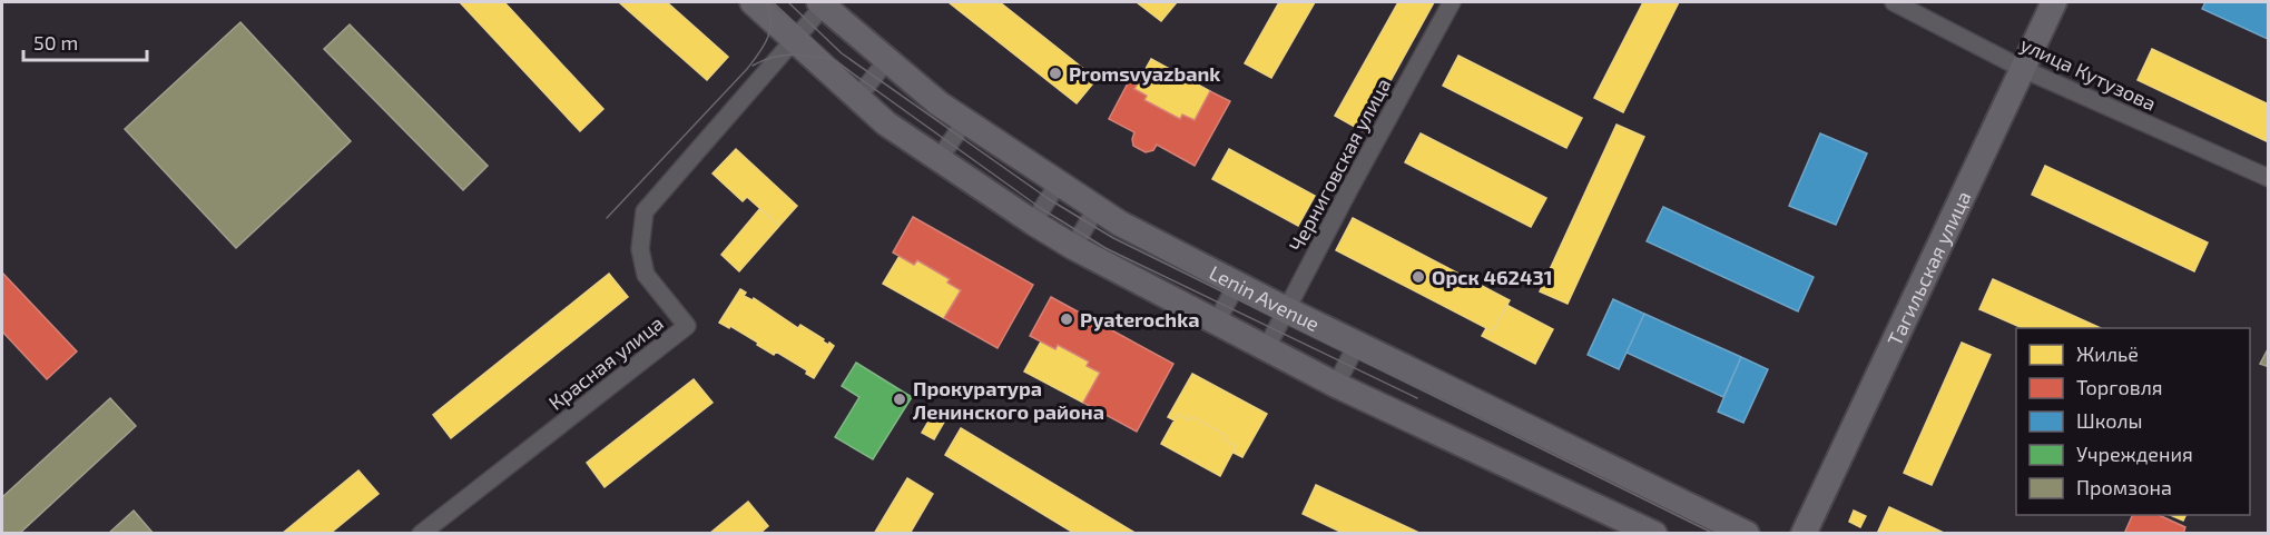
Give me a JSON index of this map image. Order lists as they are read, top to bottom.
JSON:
{
  "streets": {
    "main road": ["Тагильская улица", "Lenin Avenue"],
    "street": ["улица Кутузова", "Черниговская улица", "Красная улица"]
  },
  "crossings": [
    ["улица Кутузова", "Тагильская улица"],
    ["Черниговская улица", "Lenin Avenue"],
    ["Lenin Avenue", "Красная улица"]
  ],
  "places": [
    "Promsvyazbank",
    "Орск 462431",
    "Pyaterochka",
    "Прокуратура Ленинского района"
  ],
  "legend": [
    "Жильё",
    "Торговля",
    "Школы",
    "Учреждения",
    "Промзона"
  ],
  "scale_bar": "50 m"
}
